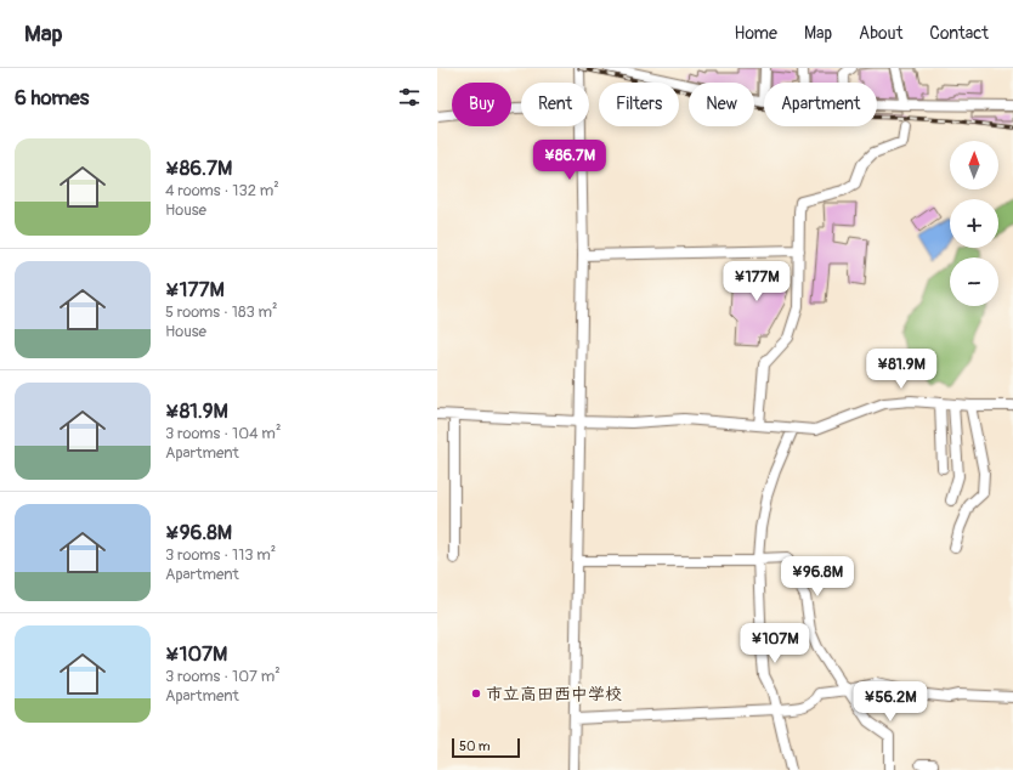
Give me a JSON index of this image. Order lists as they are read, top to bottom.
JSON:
{
  "places": ["市立高田西中学校"],
  "scale_bar": "50 m",
  "north": "top",
  "page": {
    "header": "Map",
    "nav": [
      "Home",
      "Map",
      "About",
      "Contact"
    ],
    "heading": "6 homes",
    "chip": [
      "Buy",
      "Rent",
      "Filters",
      "New",
      "Apartment"
    ],
    "list": [
      {
        "name": "¥86.7M",
        "note": "4 rooms · 132 m² · House"
      },
      {
        "name": "¥177M",
        "note": "5 rooms · 183 m² · House"
      },
      {
        "name": "¥81.9M",
        "note": "3 rooms · 104 m² · Apartment"
      },
      {
        "name": "¥96.8M",
        "note": "3 rooms · 113 m² · Apartment"
      },
      {
        "name": "¥107M",
        "note": "3 rooms · 107 m² · Apartment"
      }
    ],
    "price": [
      "¥86.7M",
      "¥177M",
      "¥81.9M",
      "¥96.8M",
      "¥107M",
      "¥56.2M"
    ],
    "map_buttons": ["+", "−"],
    "scale": "50 m"
  }
}
